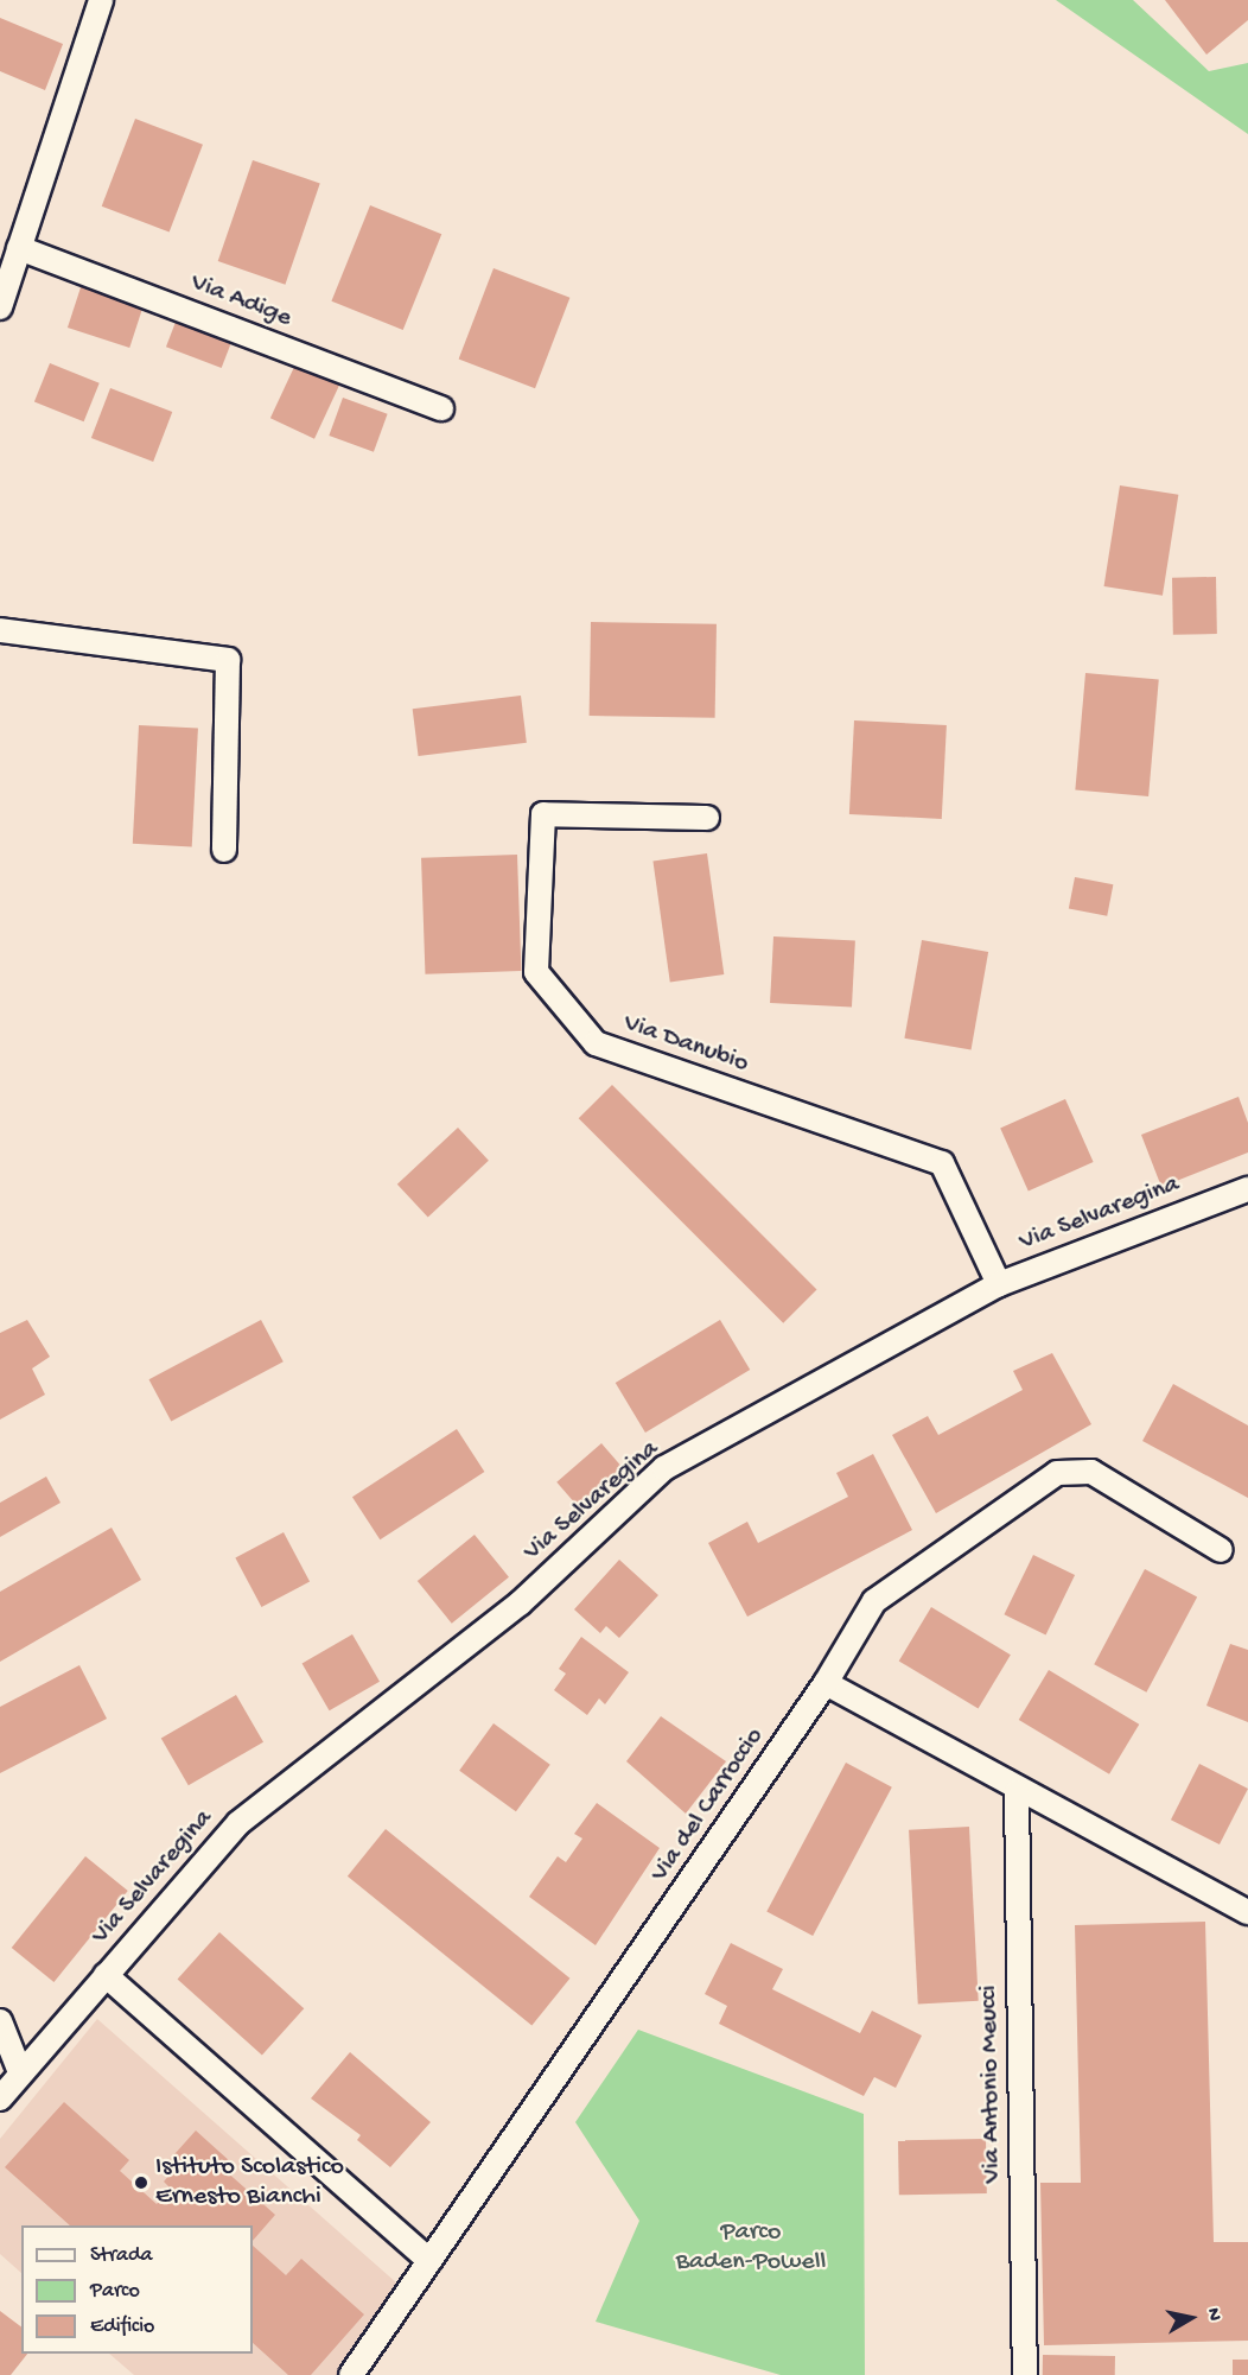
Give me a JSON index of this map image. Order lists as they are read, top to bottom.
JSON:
{
  "streets": {
    "street": [
      "Via Adige",
      "Via Danubio",
      "Via Selvaregina",
      "Via del Carroccio",
      "Via Antonio Meucci"
    ]
  },
  "crossings": [
    ["Via Danubio", "Via Selvaregina"],
    ["Via Selvaregina", "Via del Carroccio"]
  ],
  "parks": ["Parco Baden-Powell"],
  "places": ["Istituto Scolastico Ernesto Bianchi"],
  "legend": ["Strada", "Parco", "Edificio"],
  "north": "right"
}
